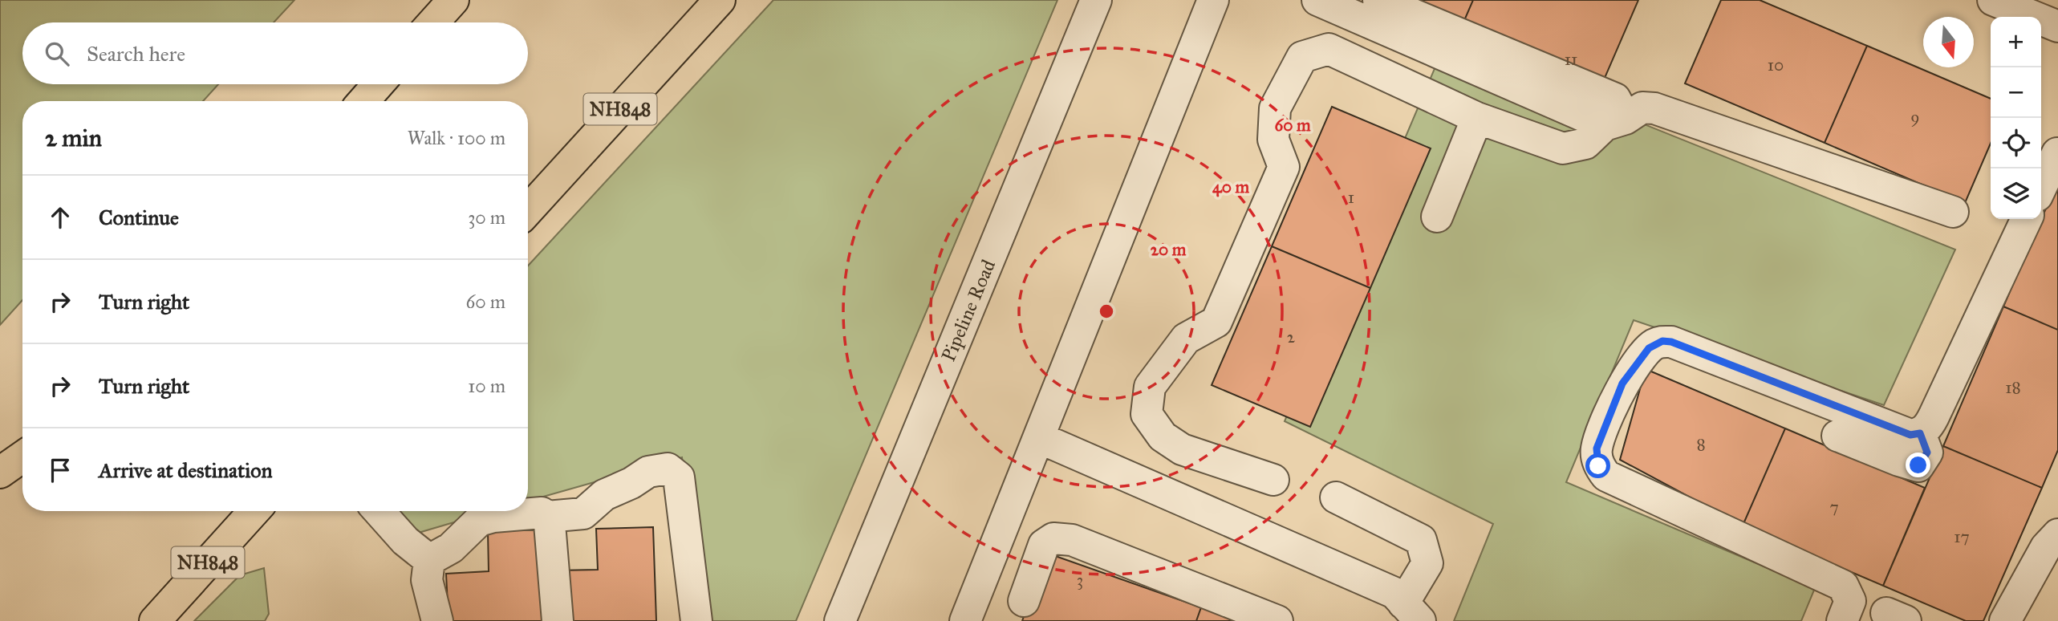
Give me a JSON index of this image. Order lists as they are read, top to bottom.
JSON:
{
  "streets": {
    "highway": ["NH848"],
    "street": ["Pipeline Road"]
  },
  "house_numbers": [
    "11",
    "10",
    "9",
    "1",
    "2",
    "18",
    "8",
    "7",
    "17",
    "3"
  ],
  "north": "bottom",
  "page": {
    "map_buttons": ["+", "−"],
    "search": "Search here",
    "heading": ["2 min", "Walk · 100 m"],
    "list": [
      ["Continue", "30 m"],
      ["Turn right", "60 m"],
      ["Turn right", "10 m"],
      "Arrive at destination"
    ]
  },
  "rings": ["60 m", "40 m", "20 m"]
}
